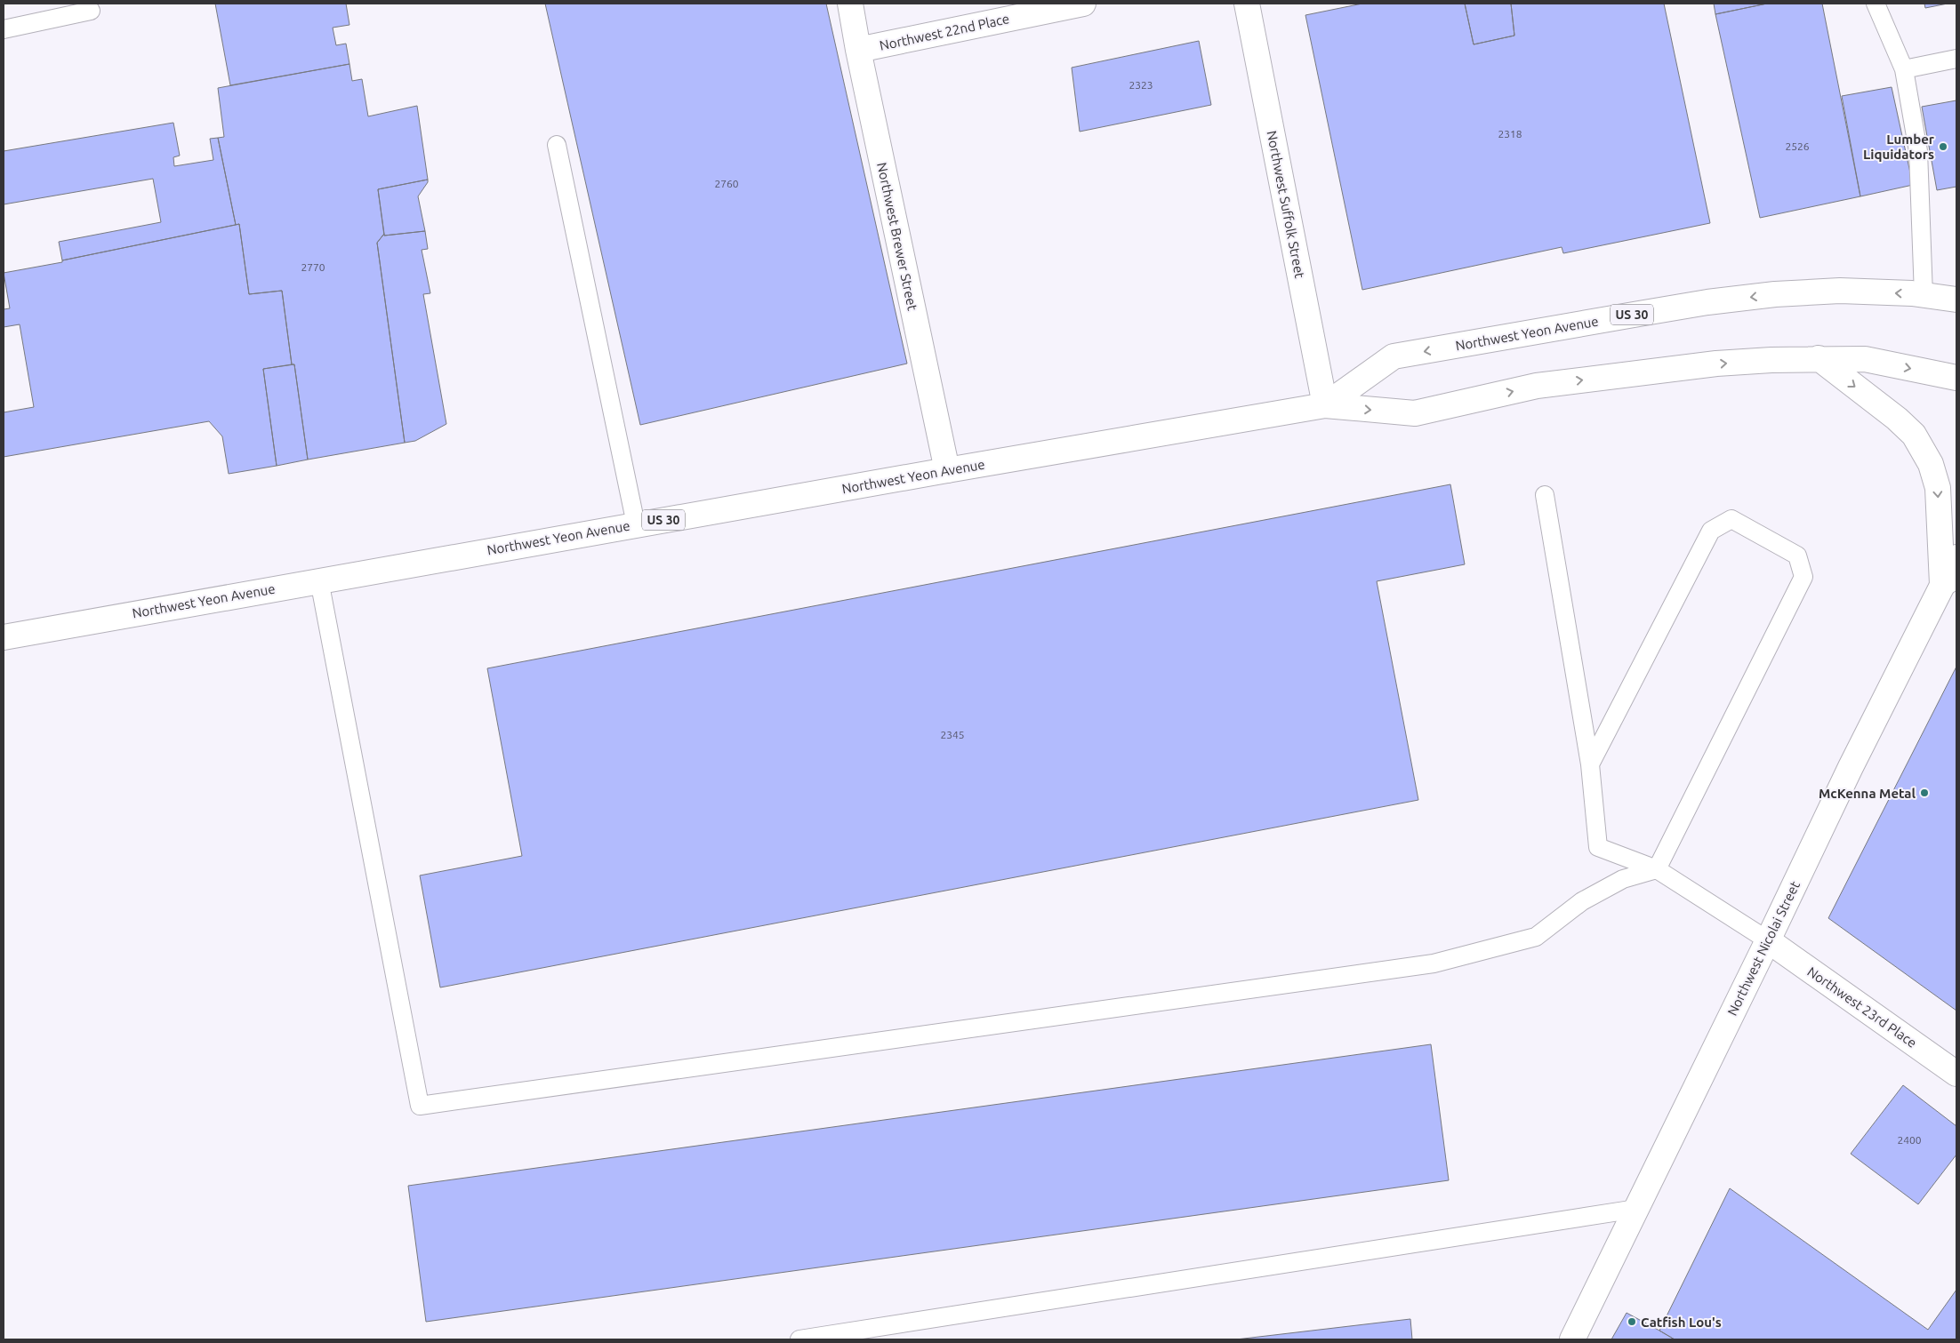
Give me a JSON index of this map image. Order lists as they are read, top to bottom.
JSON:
{
  "streets": {
    "main road": [
      "Northwest 22nd Place",
      "Northwest Suffolk Street",
      "Northwest Brewer Street",
      "US 30",
      "Northwest Yeon Avenue",
      "Northwest Nicolai Street",
      "Northwest 23rd Place"
    ]
  },
  "crossings": [
    ["Northwest 22nd Place", "Northwest Brewer Street"],
    ["Northwest Suffolk Street", "Northwest Yeon Avenue"],
    ["Northwest Brewer Street", "Northwest Yeon Avenue"],
    ["Northwest Nicolai Street", "Northwest 23rd Place"]
  ],
  "places": ["Lumber Liquidators", "McKenna Metal", "Catfish Lou's"],
  "house_numbers": [
    "2323",
    "2318",
    "2526",
    "2760",
    "2770",
    "2345",
    "2400"
  ]
}
